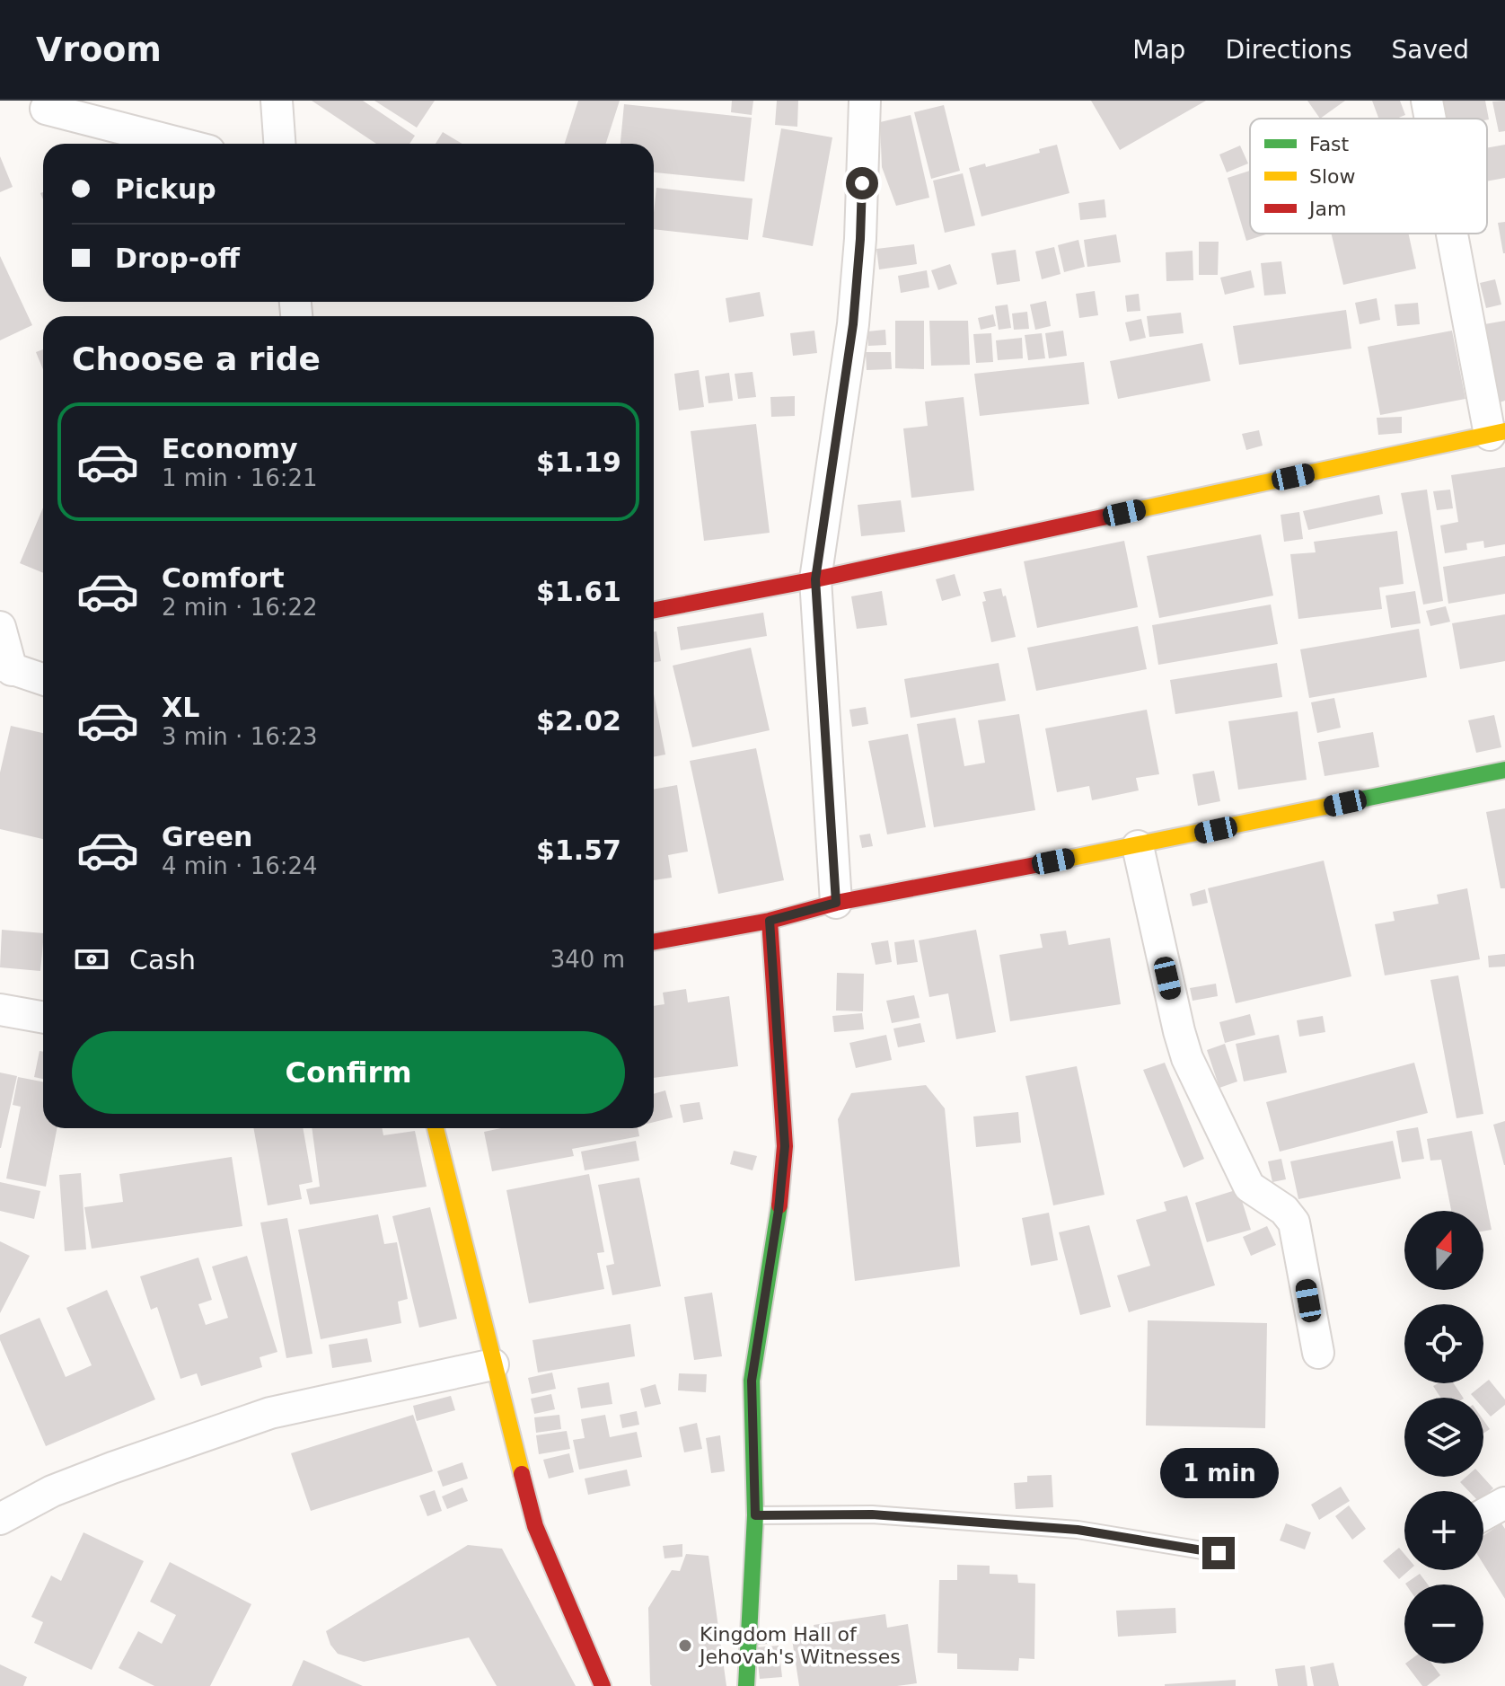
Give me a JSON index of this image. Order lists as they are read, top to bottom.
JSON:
{
  "places": ["Kingdom Hall of Jehovah's Witnesses"],
  "legend": ["Fast", "Slow", "Jam"],
  "north": "top",
  "page": {
    "header": "Vroom",
    "nav": ["Map", "Directions", "Saved"],
    "banner": ["Pickup", "Drop-off"],
    "heading": "Choose a ride",
    "list": [
      {
        "name": "Economy",
        "note": "1 min · 16:21",
        "value": "$1.19"
      },
      {
        "name": "Comfort",
        "note": "2 min · 16:22",
        "value": "$1.61"
      },
      {
        "name": "XL",
        "note": "3 min · 16:23",
        "value": "$2.02"
      },
      {
        "name": "Green",
        "note": "4 min · 16:24",
        "value": "$1.57"
      }
    ],
    "pay": ["Cash", "340 m"],
    "buttons": "Confirm",
    "map_buttons": ["+", "−"],
    "bubble": "1 min"
  }
}
